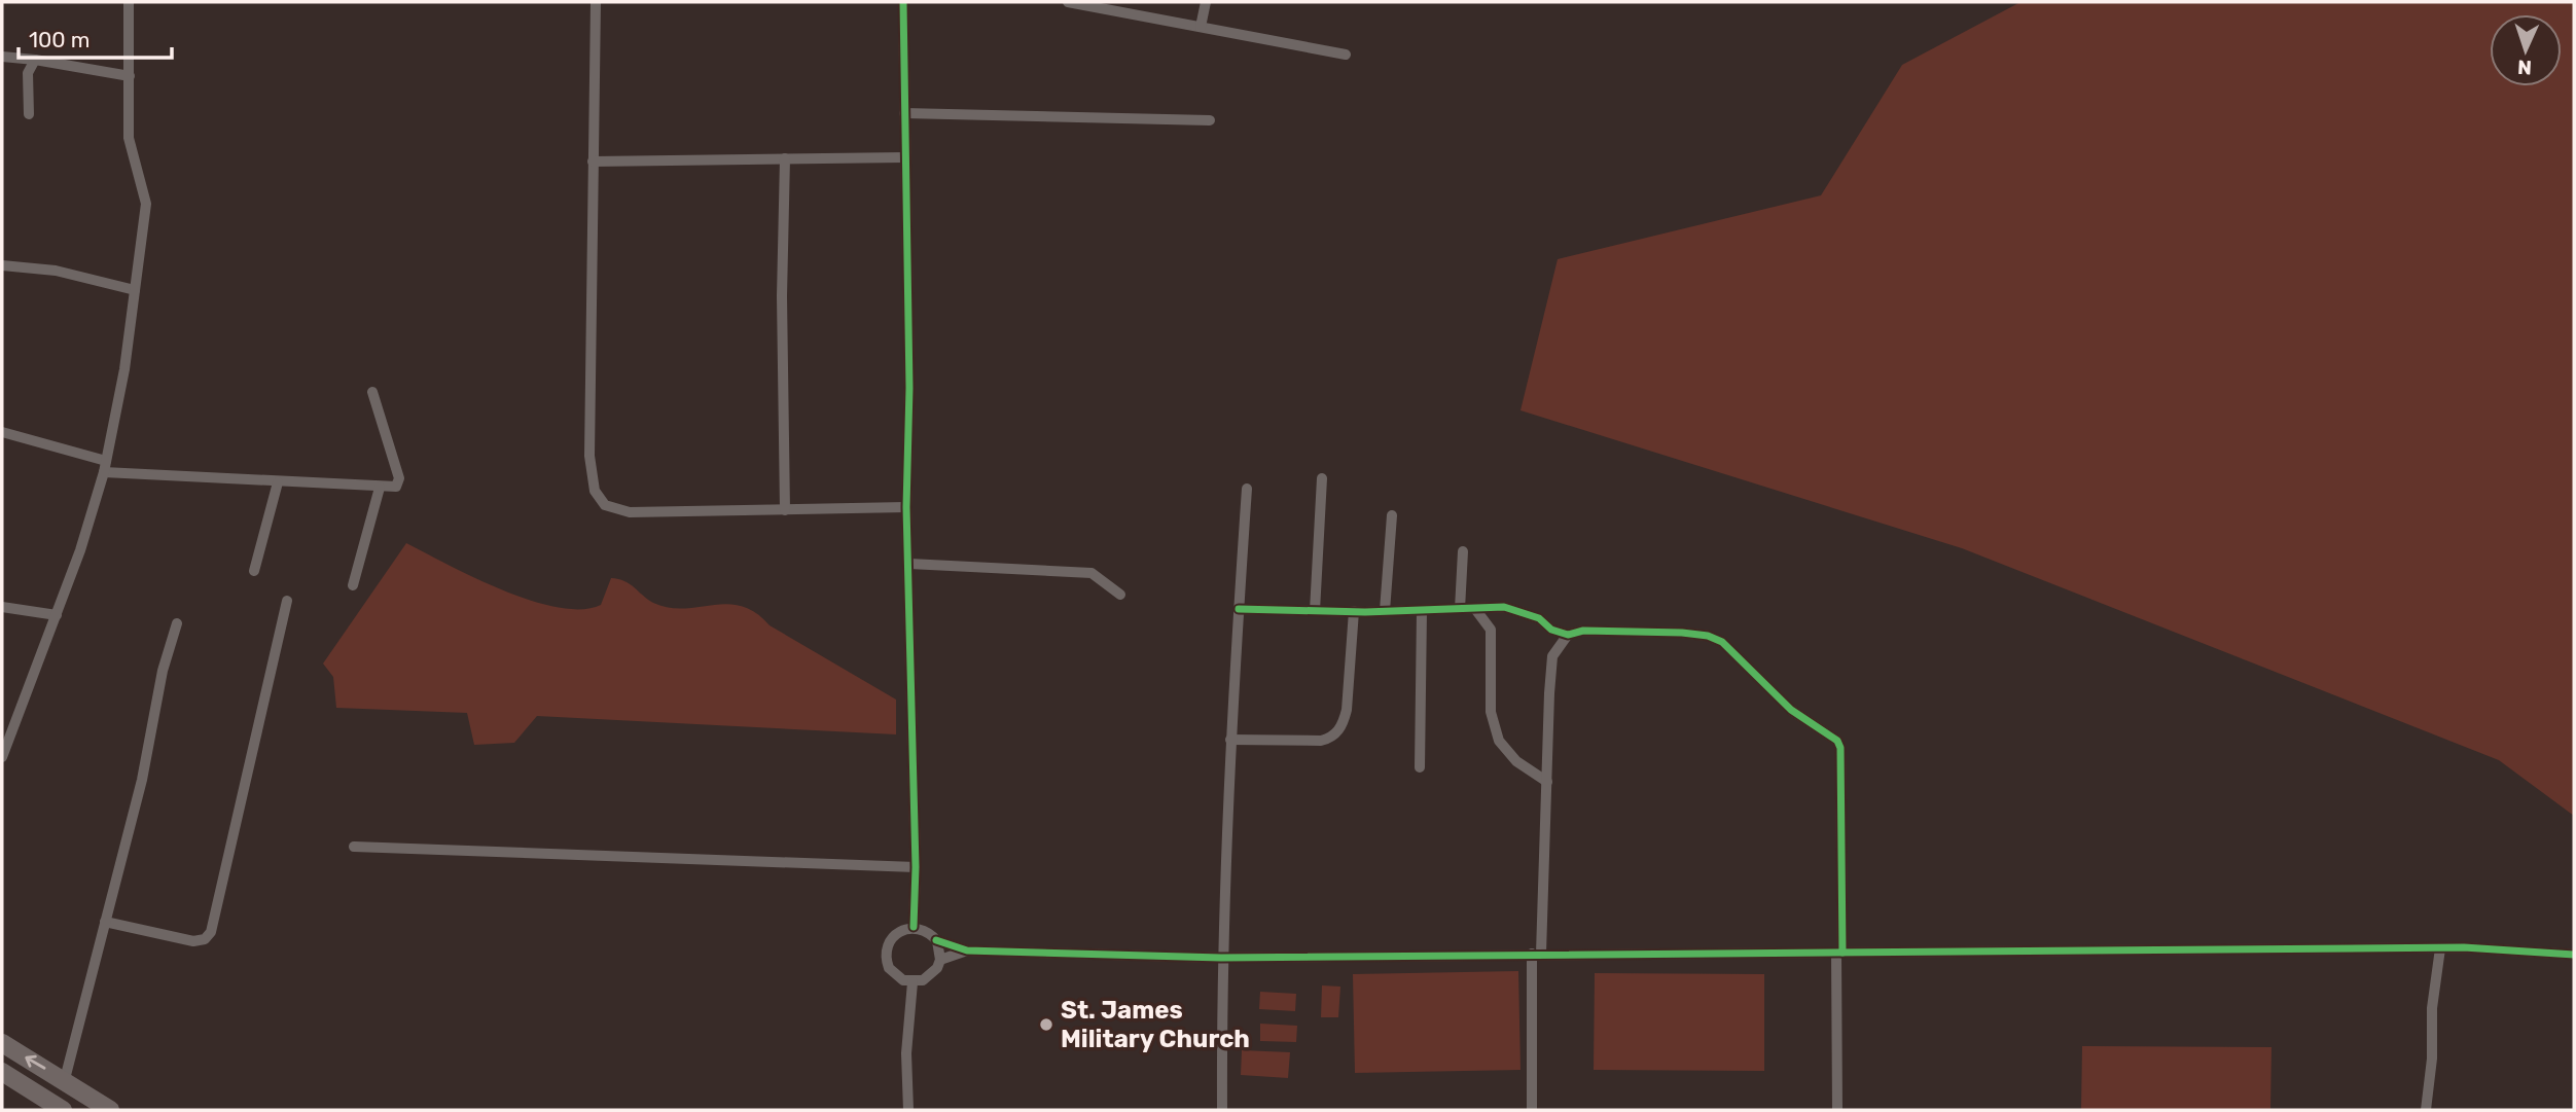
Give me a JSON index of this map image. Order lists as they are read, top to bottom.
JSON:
{
  "places": ["St. James Military Church"],
  "scale_bar": "100 m",
  "north": "bottom"
}
